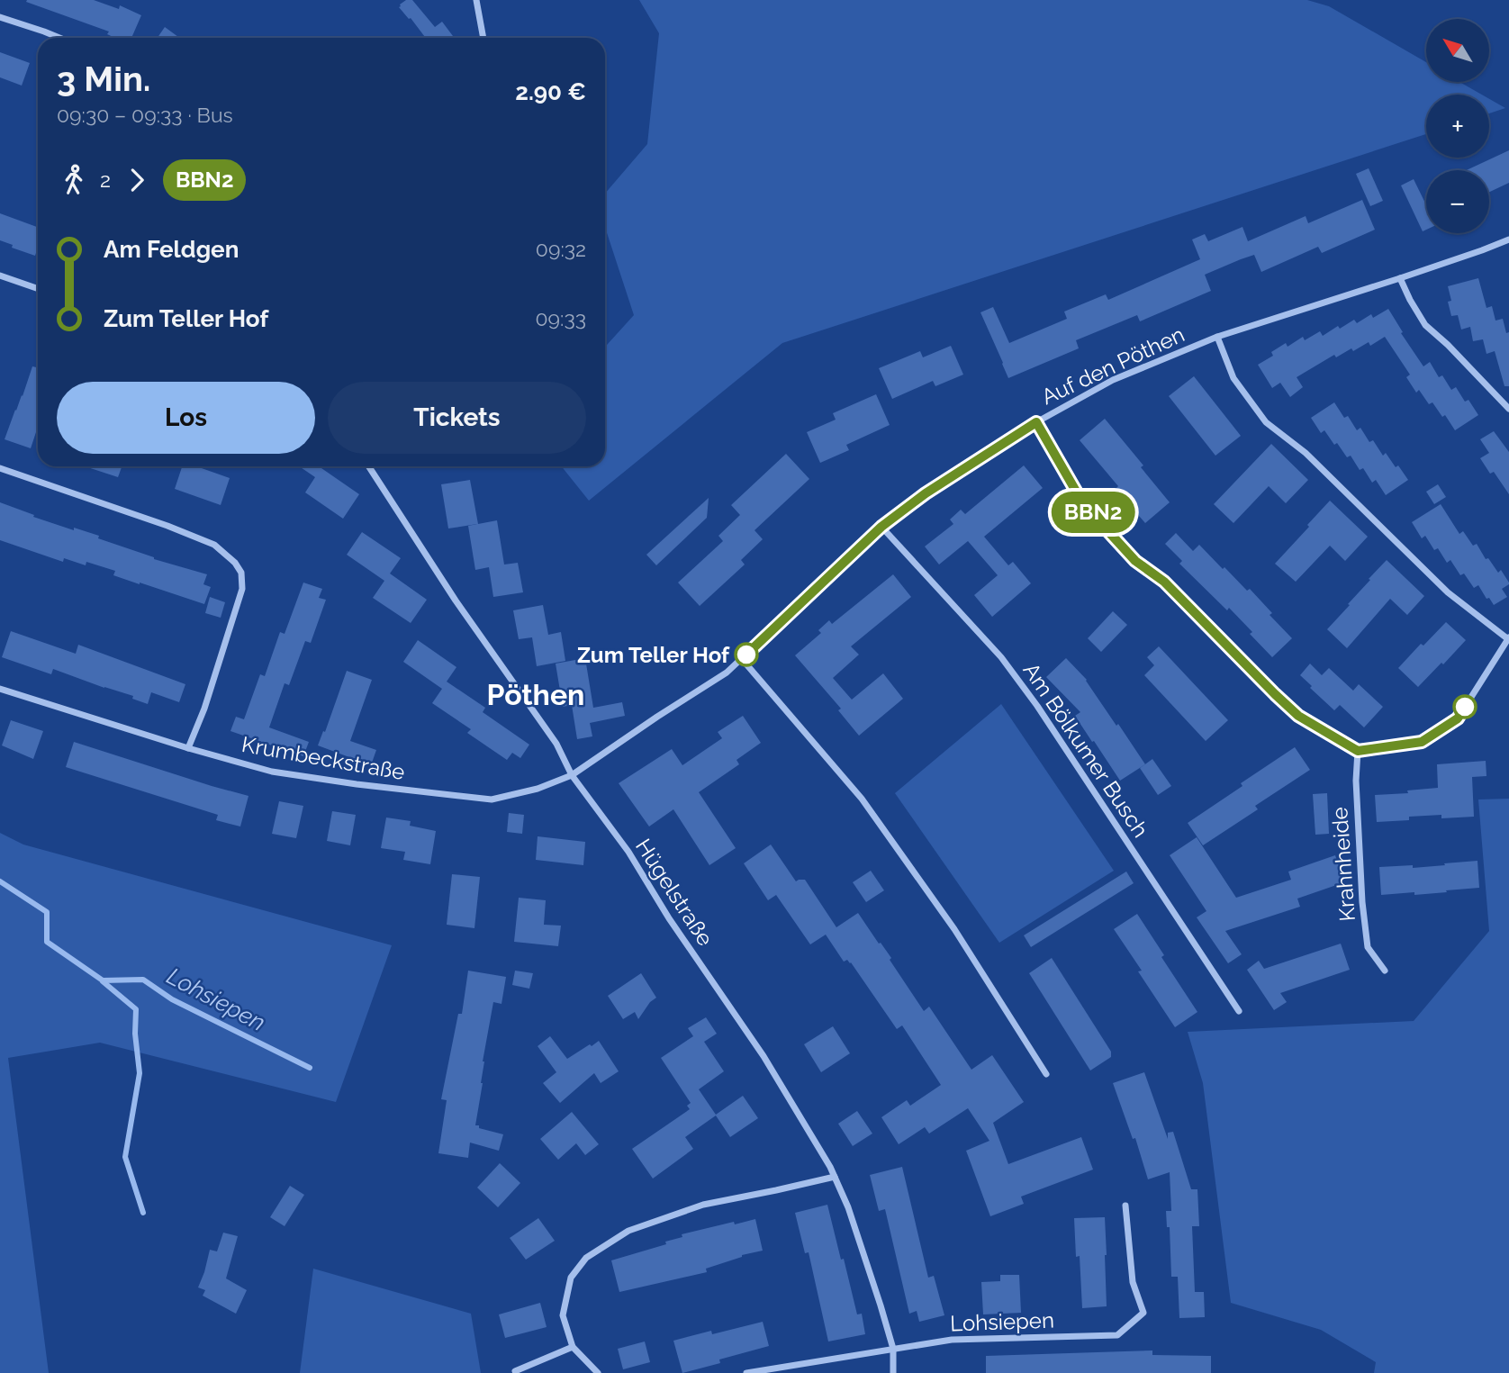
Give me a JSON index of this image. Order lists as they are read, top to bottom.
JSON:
{
  "streets": {
    "street": [
      "Auf den Pöthen",
      "Am Bölkumer Busch",
      "Krumbeckstraße",
      "Krahnheide",
      "Hügelstraße",
      "Lohsiepen"
    ]
  },
  "crossings": [
    ["Auf den Pöthen", "Am Bölkumer Busch"],
    ["Auf den Pöthen", "Krumbeckstraße"],
    ["Auf den Pöthen", "Hügelstraße"],
    ["Krumbeckstraße", "Hügelstraße"],
    ["Hügelstraße", "Lohsiepen"]
  ],
  "districts": ["Pöthen"],
  "water": ["Lohsiepen"],
  "places": ["Zum Teller Hof"],
  "lines": ["bus line BBN2"],
  "north": "top left",
  "page": {
    "on_map": "BBN2",
    "map_buttons": ["+", "−"],
    "heading": ["3 Min.", "09:30 – 09:33 · Bus", "2.90 €"],
    "legs": ["2", "BBN2"],
    "list": [
      {
        "name": "Am Feldgen",
        "value": "09:32"
      },
      {
        "name": "Zum Teller Hof",
        "value": "09:33"
      }
    ],
    "buttons": ["Los", "Tickets"]
  }
}
